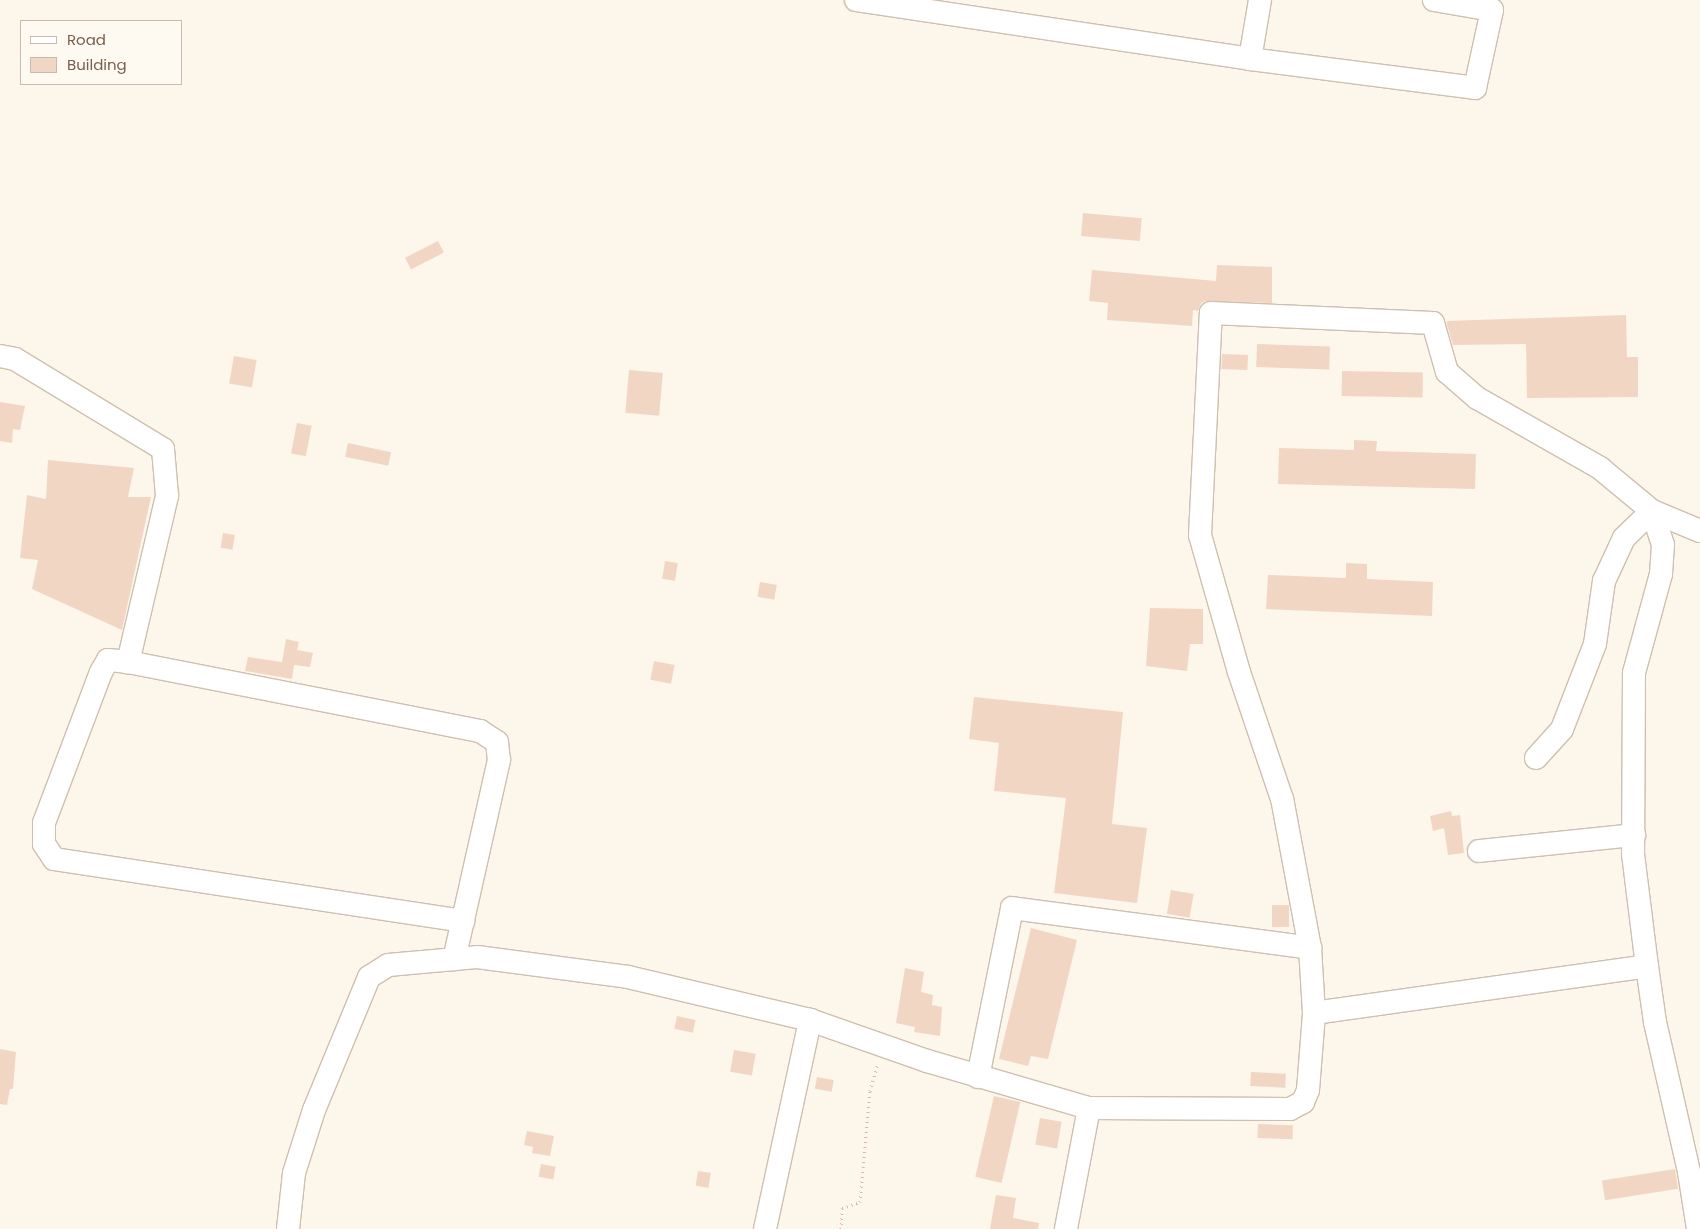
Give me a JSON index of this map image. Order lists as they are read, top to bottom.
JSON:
{
  "legend": ["Road", "Building"]
}
